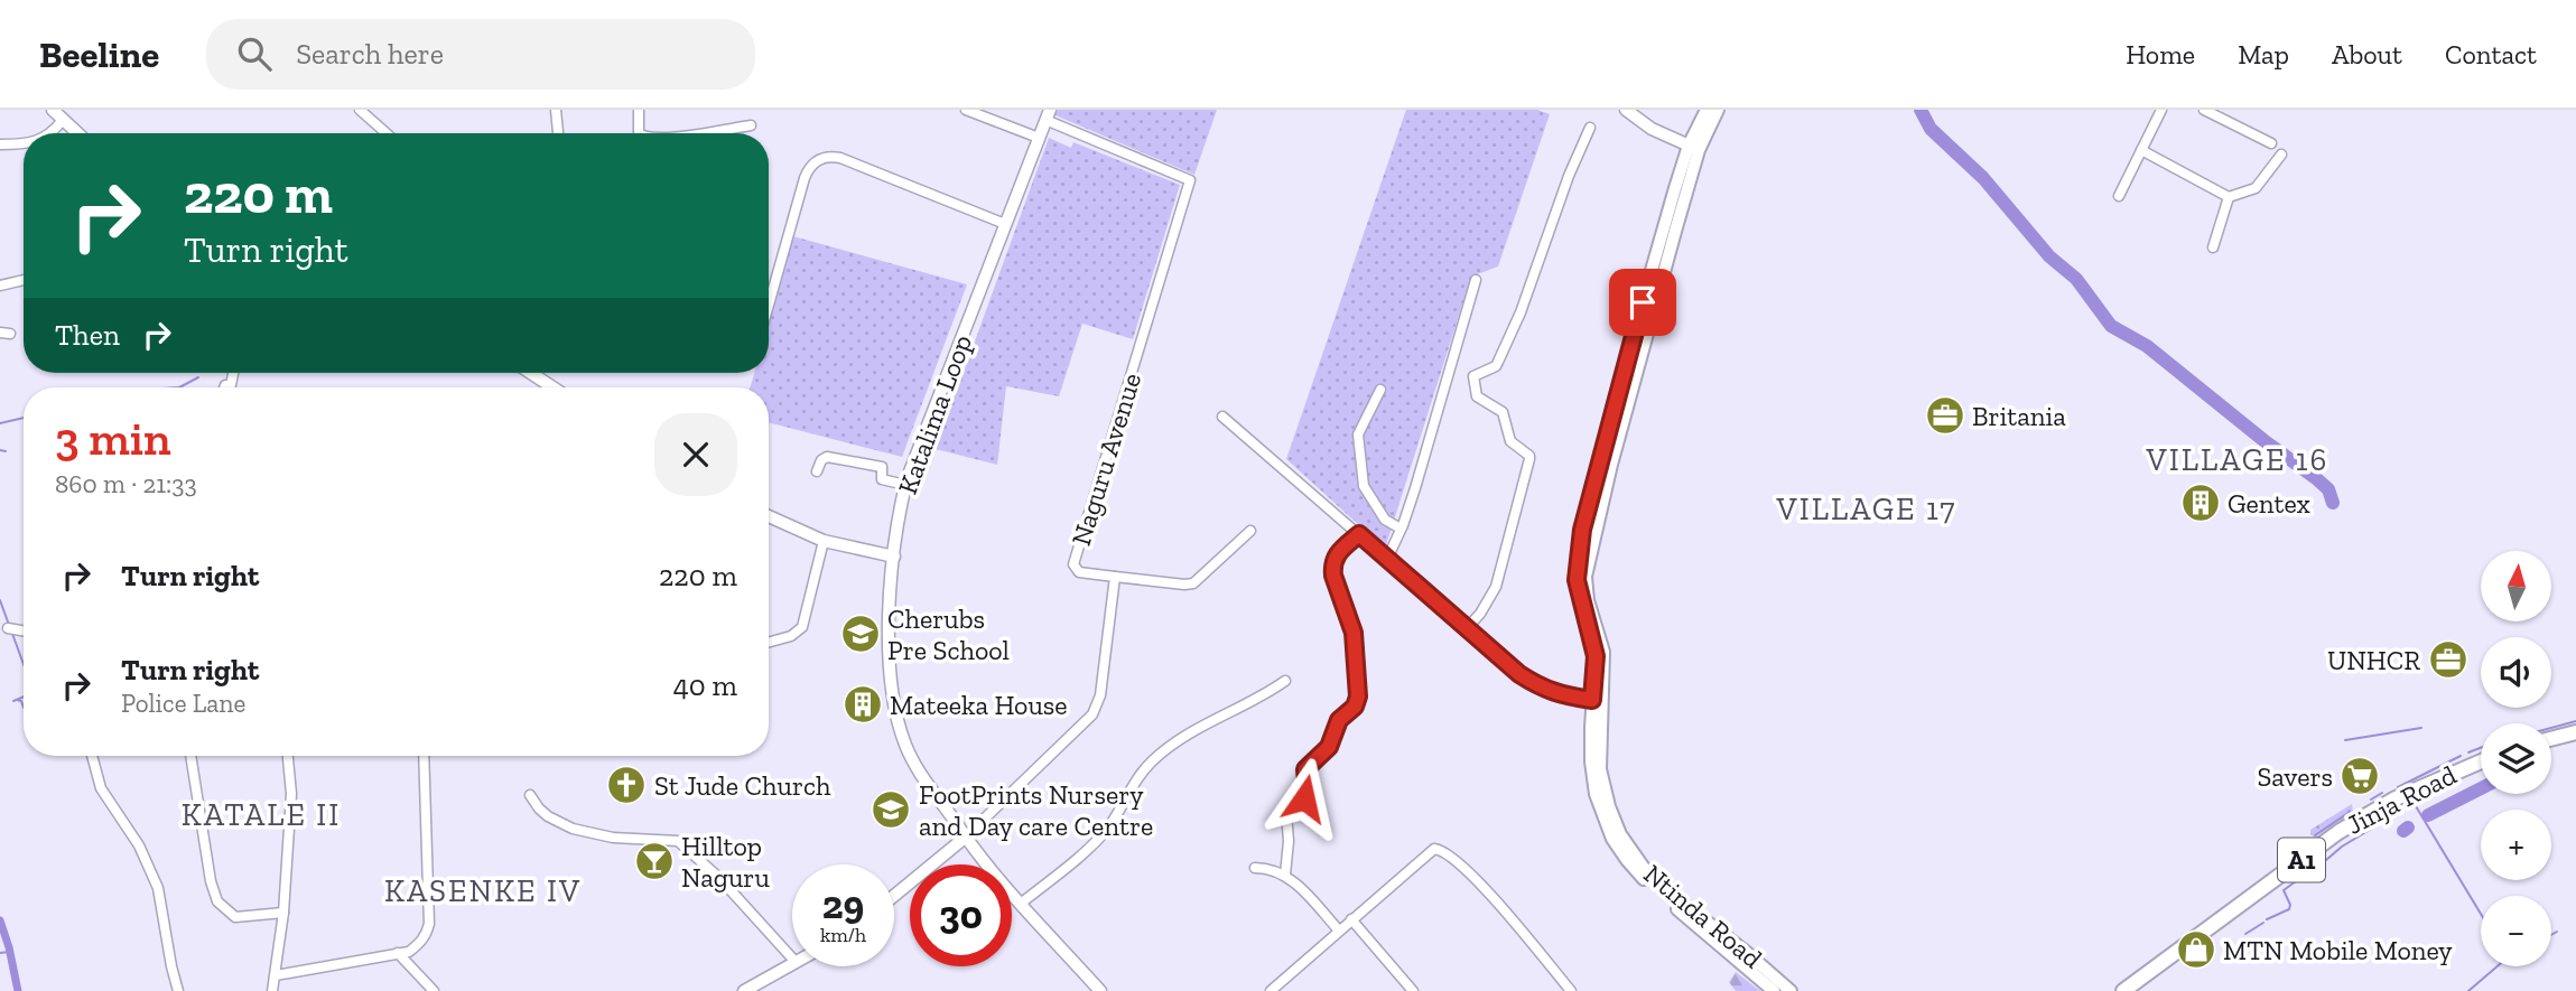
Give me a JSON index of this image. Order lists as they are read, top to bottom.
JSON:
{
  "streets": {
    "highway": ["Jinja Road", "A1"],
    "main road": ["Ntinda Road"],
    "street": ["Katalima Loop", "Naguru Avenue"]
  },
  "crossings": [
    ["Katalima Loop", "Naguru Avenue"]
  ],
  "districts": [
    "VILLAGE 16",
    "VILLAGE 17",
    "KATALE II",
    "KASENKE IV"
  ],
  "places": {
    "office": ["Britania", "UNHCR"],
    "building": ["Gentex", "Mateeka House"],
    "school or university": ["Cherubs Pre School", "FootPrints Nursery and Day care Centre"],
    "supermarket": ["Savers"],
    "church": ["St Jude Church"],
    "bar": ["Hilltop Naguru"],
    "shop": ["MTN Mobile Money"]
  },
  "north": "top",
  "page": {
    "header": "Beeline",
    "search": "Search here",
    "nav": [
      "Home",
      "Map",
      "About",
      "Contact"
    ],
    "turn": ["220 m", "Turn right"],
    "then": "Then",
    "heading": ["3 min", "860 m · 21:33"],
    "list": [
      {
        "name": "Turn right",
        "value": "220 m"
      },
      {
        "name": "Turn right",
        "note": "Police Lane",
        "value": "40 m"
      }
    ],
    "map_buttons": ["+", "−"],
    "speed": "29 km/h",
    "limit": "30"
  }
}
